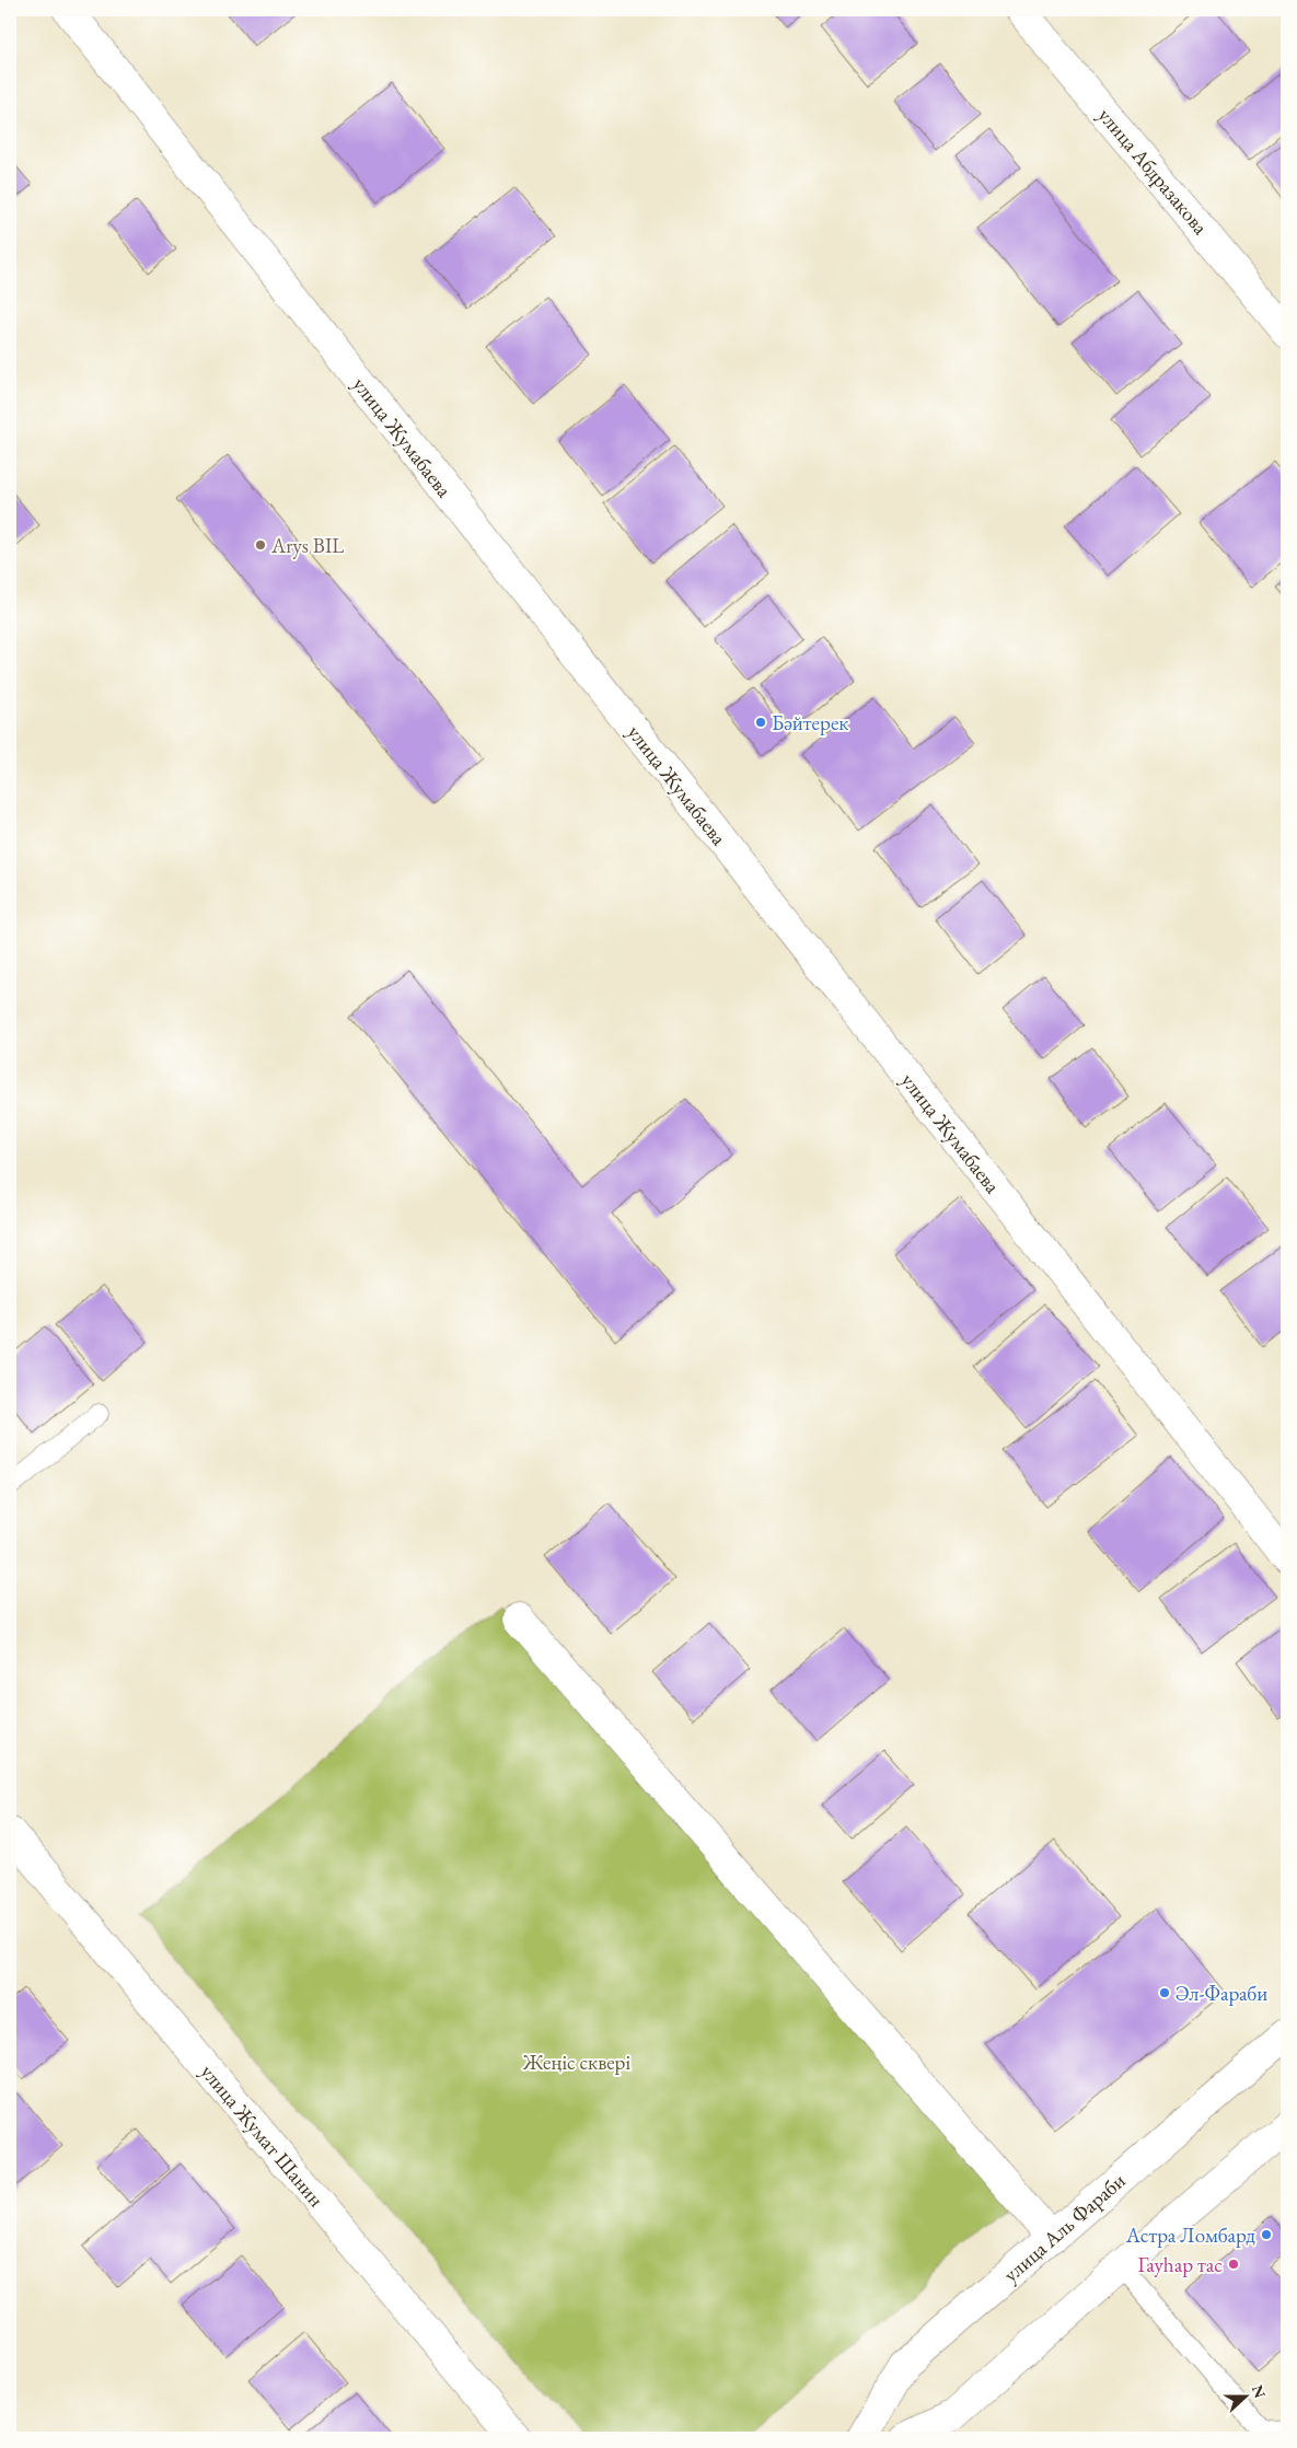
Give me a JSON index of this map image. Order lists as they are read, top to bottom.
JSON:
{
  "streets": {
    "street": [
      "улица Абдразакова",
      "улица Жумабаева",
      "улица Жумат Шанин",
      "улица Аль Фараби"
    ]
  },
  "parks": ["Жеңіс сквері"],
  "places": [
    "Arys BIL",
    "Бәйтерек",
    "Әл-Фараби",
    "Астра Ломбард",
    "Гауһар тас"
  ],
  "north": "right"
}
